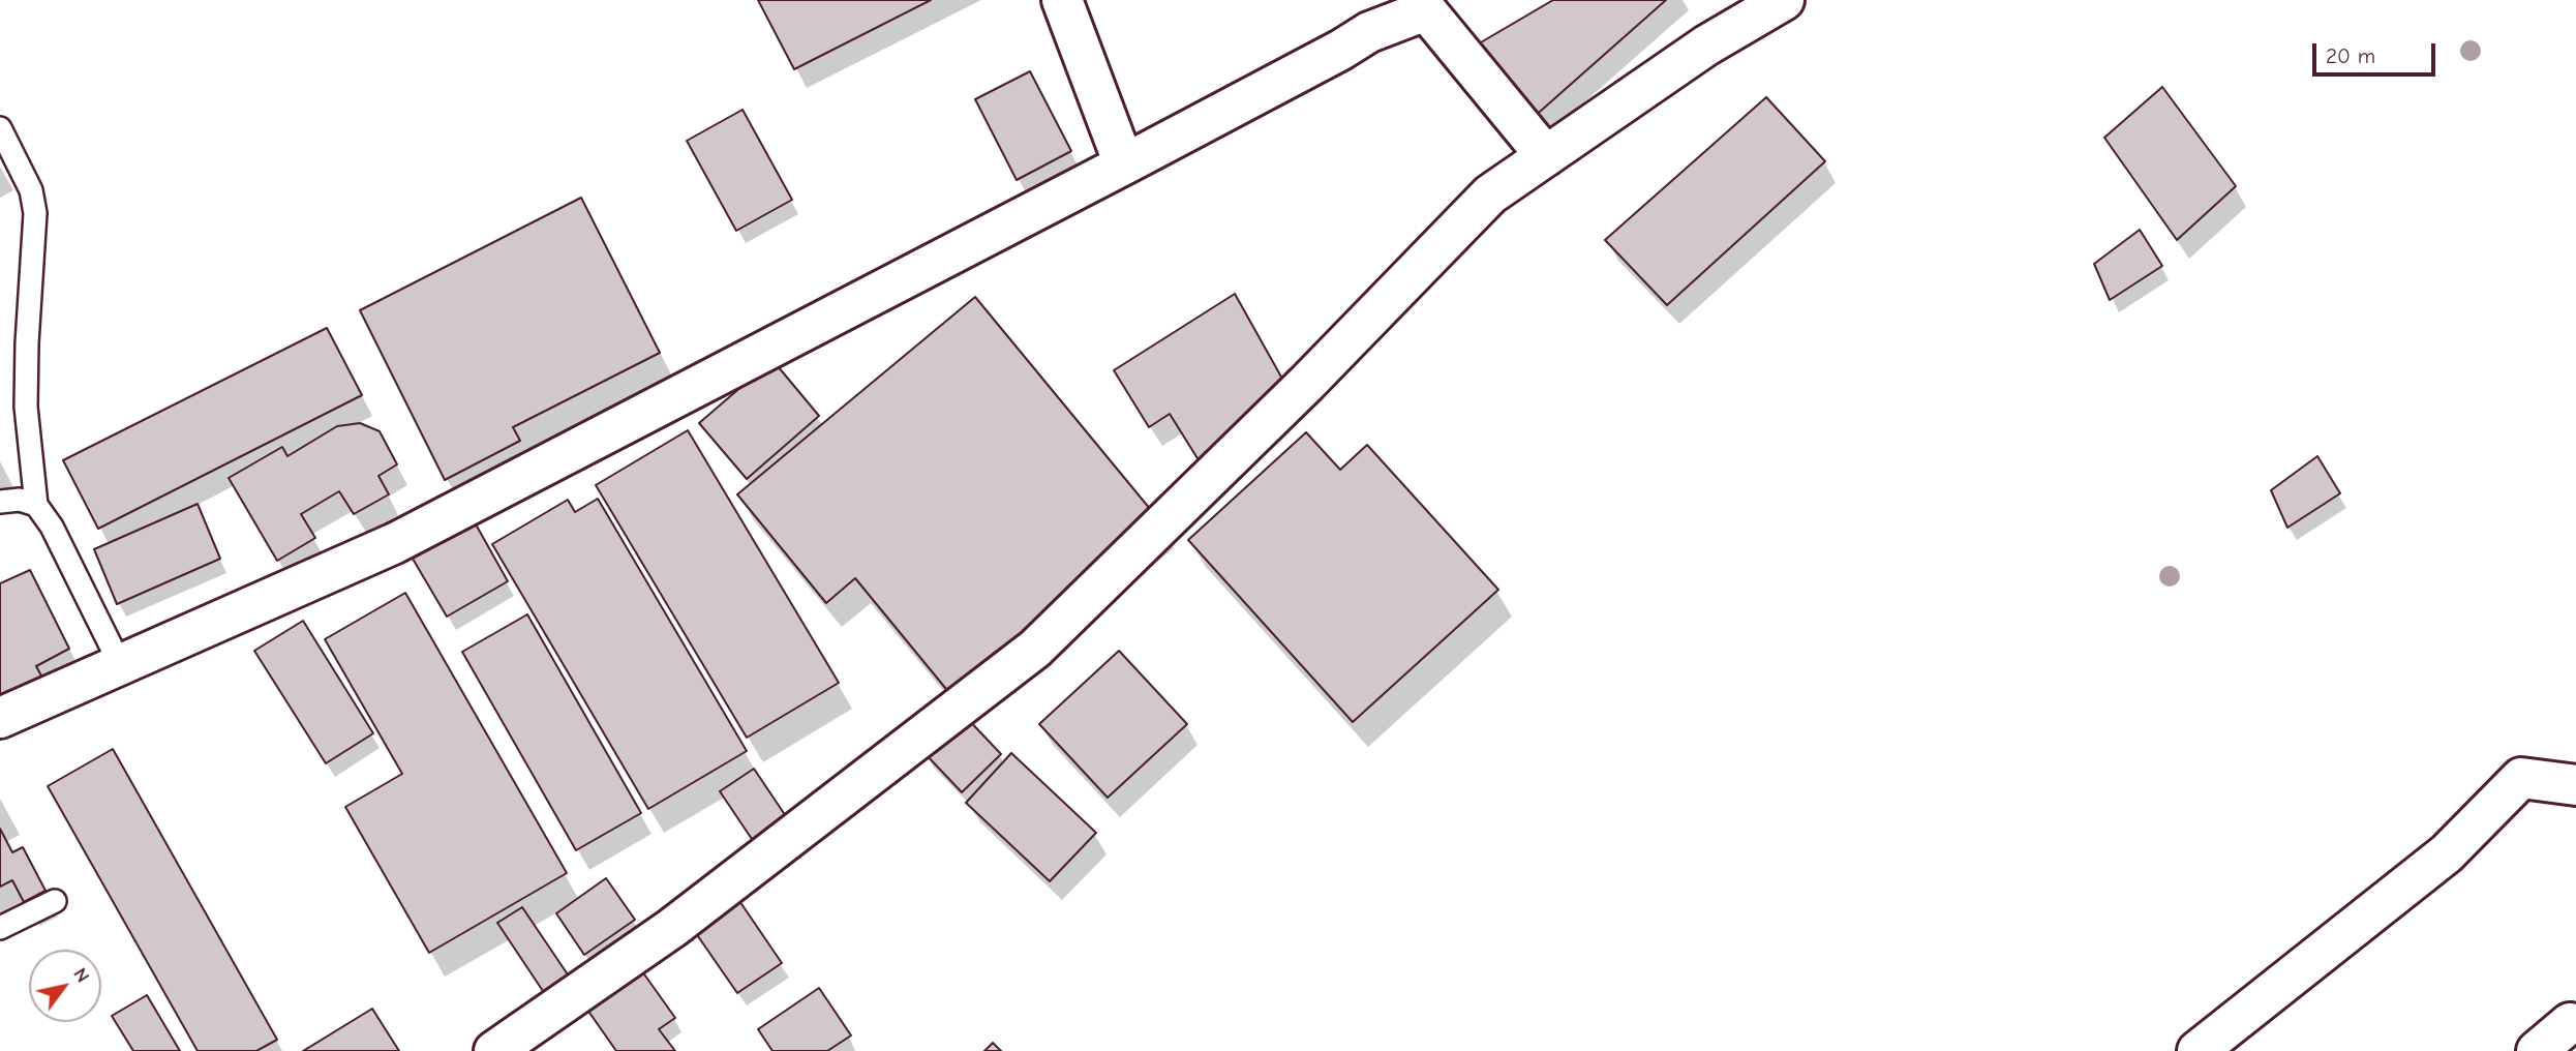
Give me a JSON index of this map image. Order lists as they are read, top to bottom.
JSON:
{
  "scale_bar": "20 m",
  "north": "top right"
}
